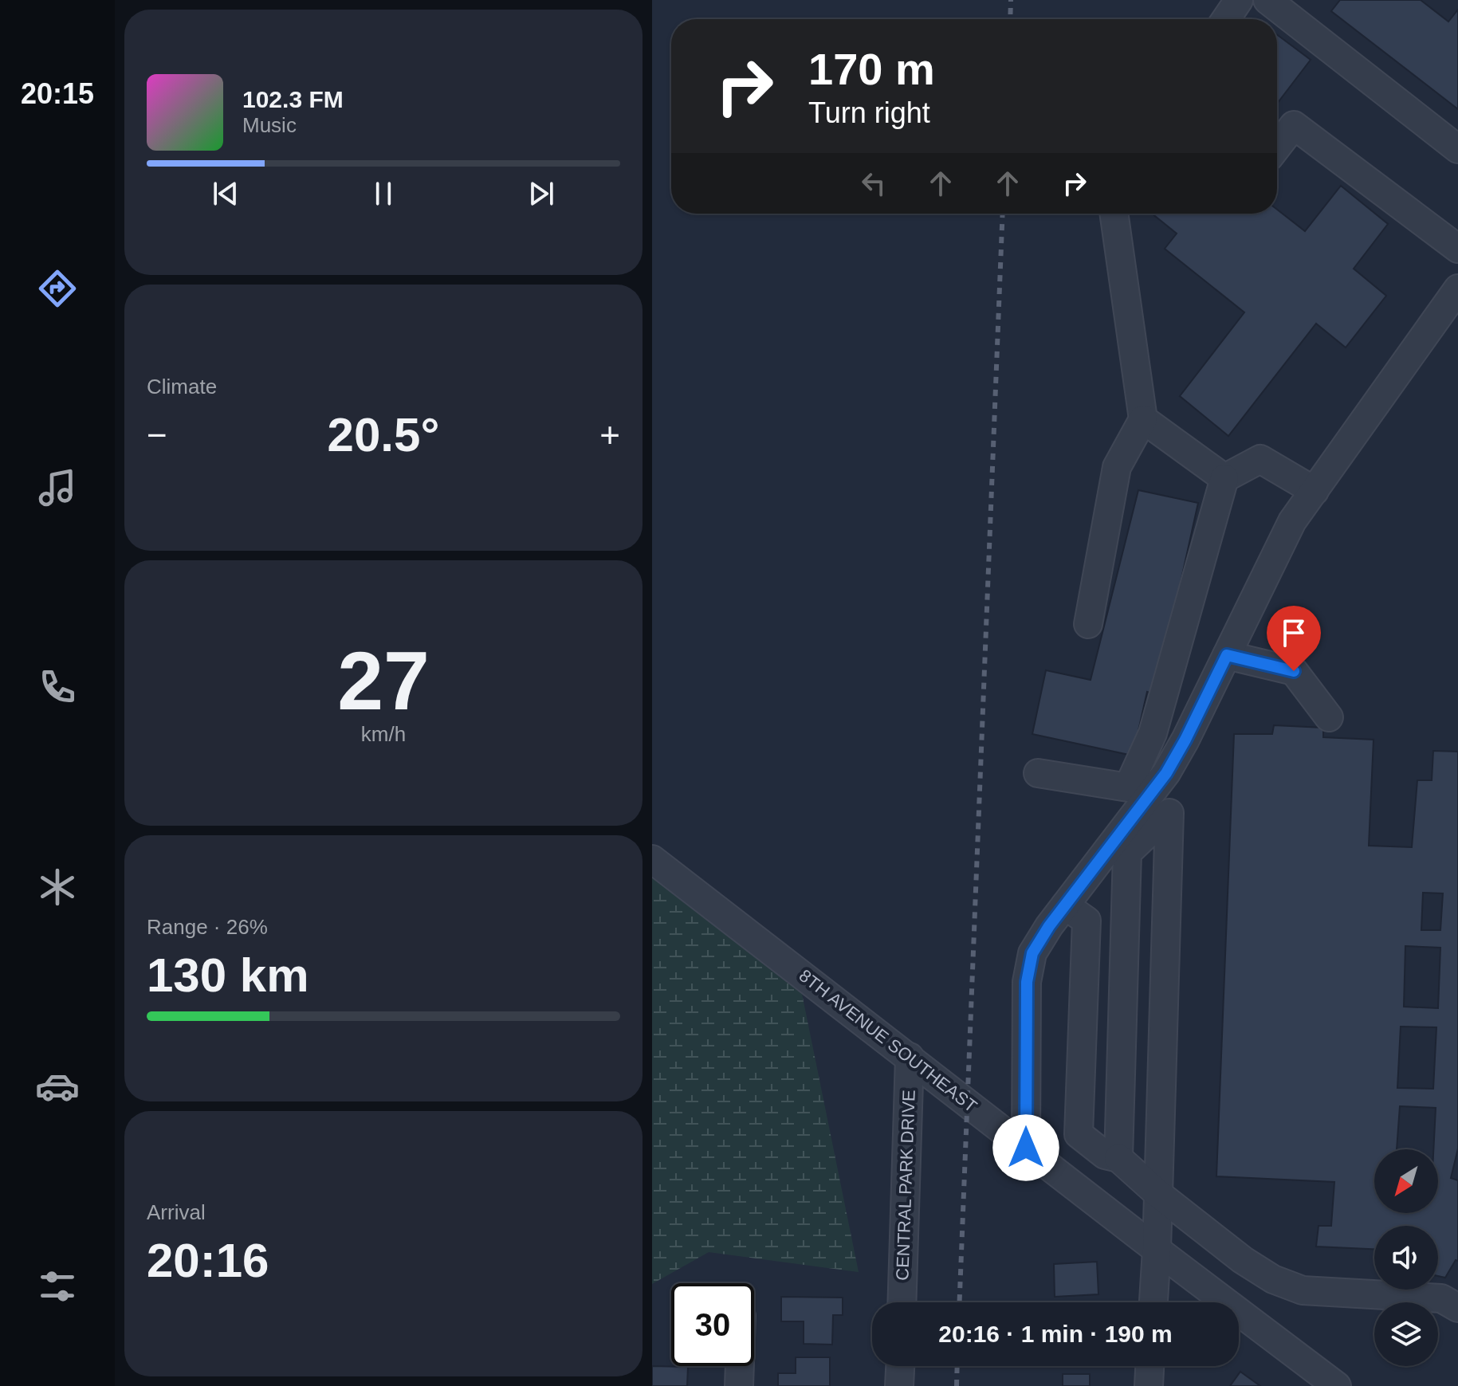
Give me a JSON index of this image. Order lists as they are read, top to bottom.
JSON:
{
  "streets": {
    "street": ["8TH AVENUE SOUTHEAST", "CENTRAL PARK DRIVE"]
  },
  "crossings": [
    ["8TH AVENUE SOUTHEAST", "CENTRAL PARK DRIVE"]
  ],
  "north": "bottom left",
  "page": {
    "tabs": "20:15",
    "turn": ["170 m", "Turn right"],
    "song": ["102.3 FM", "Music"],
    "tile": [
      "Climate",
      ["27", "km/h"],
      ["Range · 26%", "130 km"],
      ["Arrival", "20:16"]
    ],
    "heat": ["−", "20.5°", "+"],
    "limit": "30",
    "trip": "20:16 · 1 min · 190 m"
  }
}
